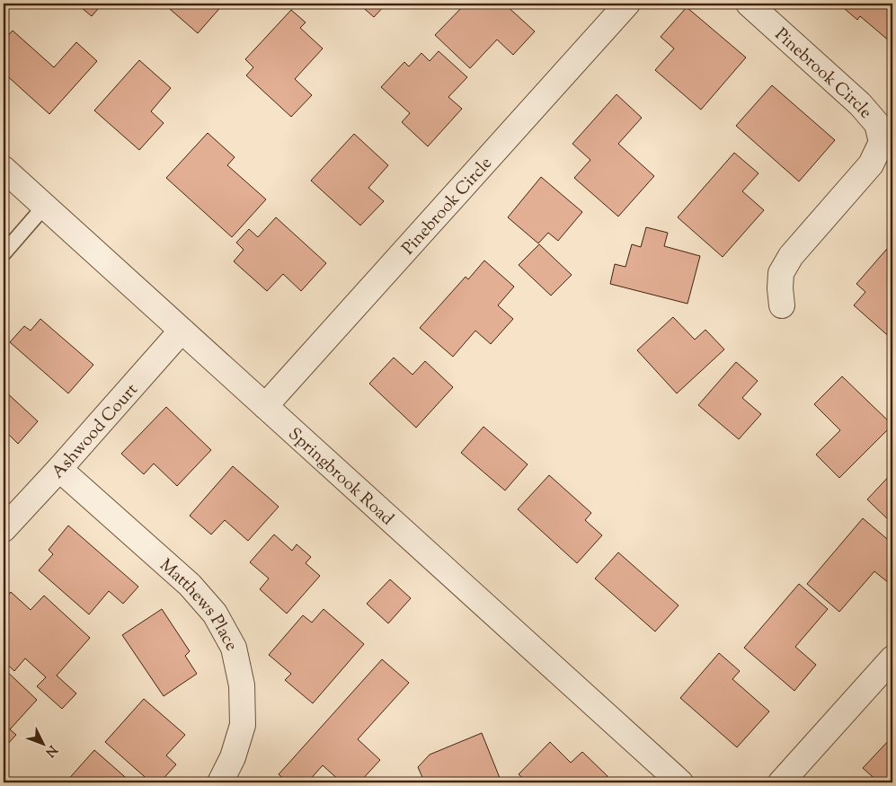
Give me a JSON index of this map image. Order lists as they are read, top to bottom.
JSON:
{
  "streets": {
    "street": [
      "Pinebrook Circle",
      "Ashwood Court",
      "Springbrook Road",
      "Matthews Place"
    ]
  },
  "crossings": [
    ["Pinebrook Circle", "Springbrook Road"],
    ["Ashwood Court", "Springbrook Road"],
    ["Ashwood Court", "Matthews Place"]
  ],
  "north": "bottom right"
}
